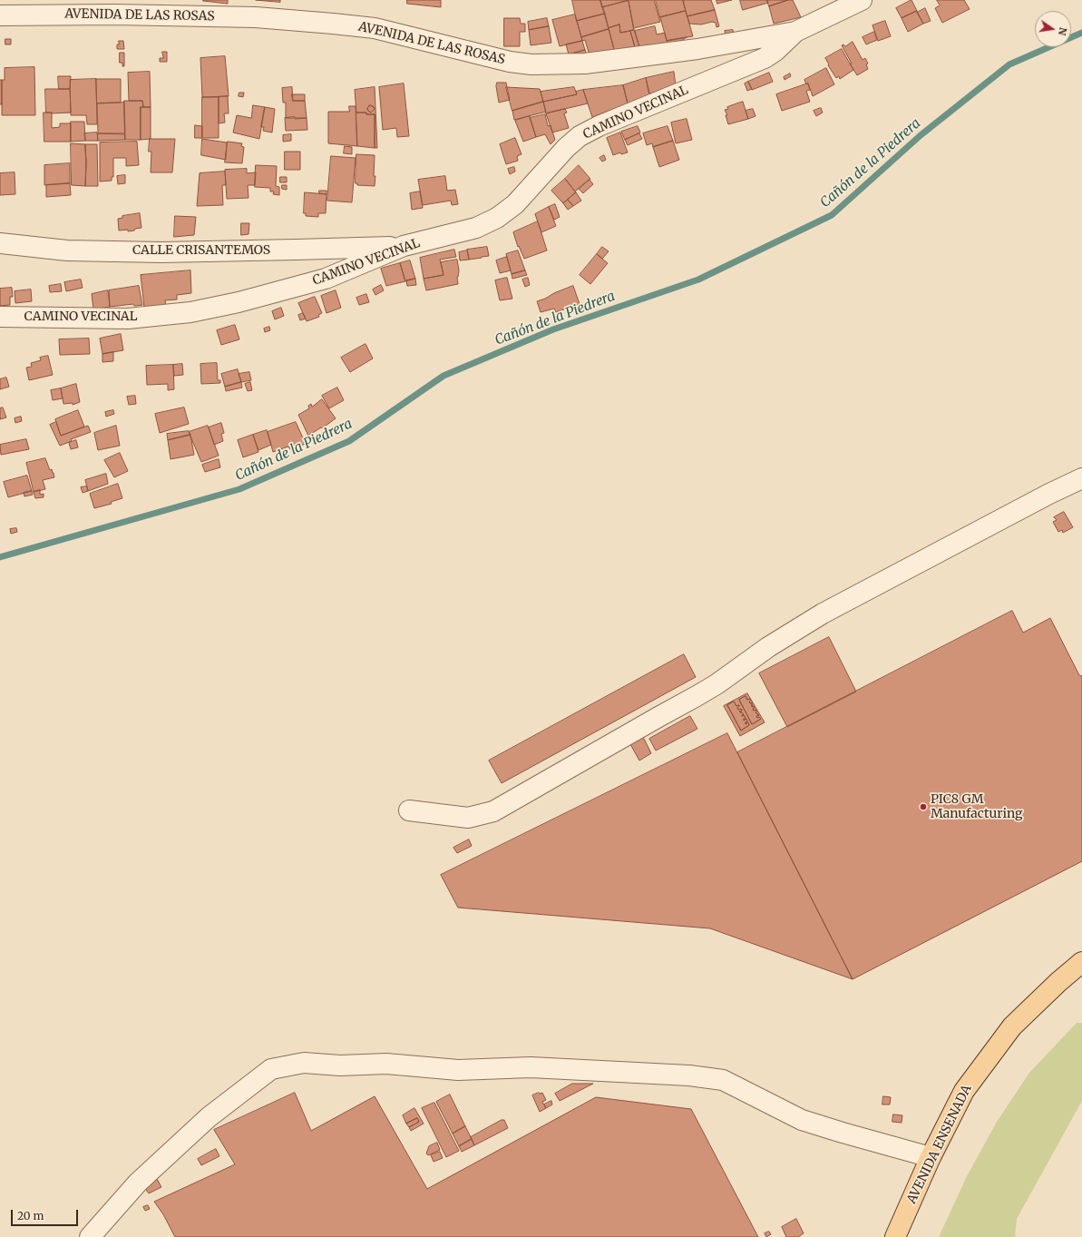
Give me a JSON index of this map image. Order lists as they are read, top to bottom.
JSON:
{
  "streets": {
    "main road": ["AVENIDA ENSENADA"],
    "street": ["AVENIDA DE LAS ROSAS", "CAMINO VECINAL", "CALLE CRISANTEMOS"]
  },
  "crossings": [
    ["AVENIDA DE LAS ROSAS", "CAMINO VECINAL"],
    ["CAMINO VECINAL", "CALLE CRISANTEMOS"]
  ],
  "water": ["Cañón de la Piedrera"],
  "places": ["PIC8 GM Manufacturing"],
  "scale_bar": "20 m",
  "north": "right"
}
